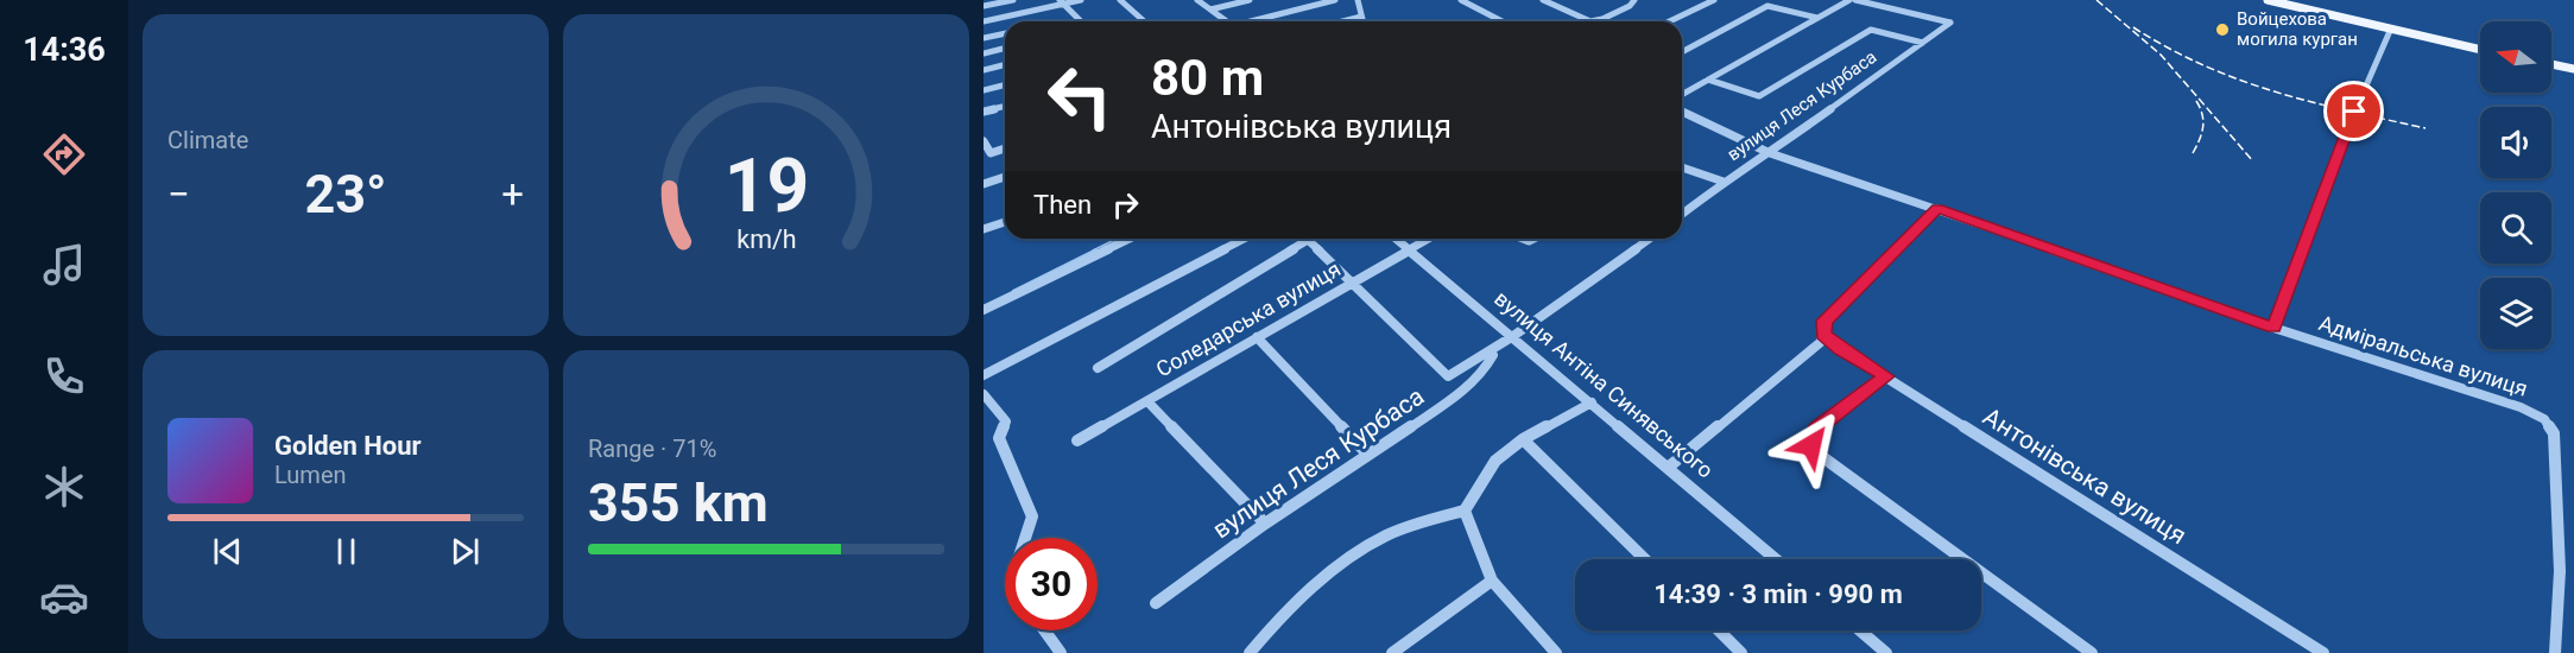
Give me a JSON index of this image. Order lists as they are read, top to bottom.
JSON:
{
  "streets": {
    "street": [
      "вулиця Леся Курбаса",
      "Соледарська вулиця",
      "Адміральська вулиця",
      "вулиця Антіна Синявського",
      "Антонівська вулиця"
    ]
  },
  "crossings": [
    ["вулиця Леся Курбаса", "Соледарська вулиця"],
    ["вулиця Леся Курбаса", "Адміральська вулиця"],
    ["вулиця Леся Курбаса", "вулиця Антіна Синявського"],
    ["Соледарська вулиця", "вулиця Антіна Синявського"]
  ],
  "places": ["Войцехова могила курган"],
  "north": "left",
  "page": {
    "tabs": "14:36",
    "tile": [
      "Climate",
      ["Range · 71%", "355 km"]
    ],
    "turn": ["80 m", "Антонівська вулиця"],
    "heat": ["−", "23°", "+"],
    "then": "Then",
    "song": ["Golden Hour", "Lumen"],
    "limit": "30",
    "trip": "14:39 · 3 min · 990 m",
    "gauge": ["19", "km/h"]
  }
}
